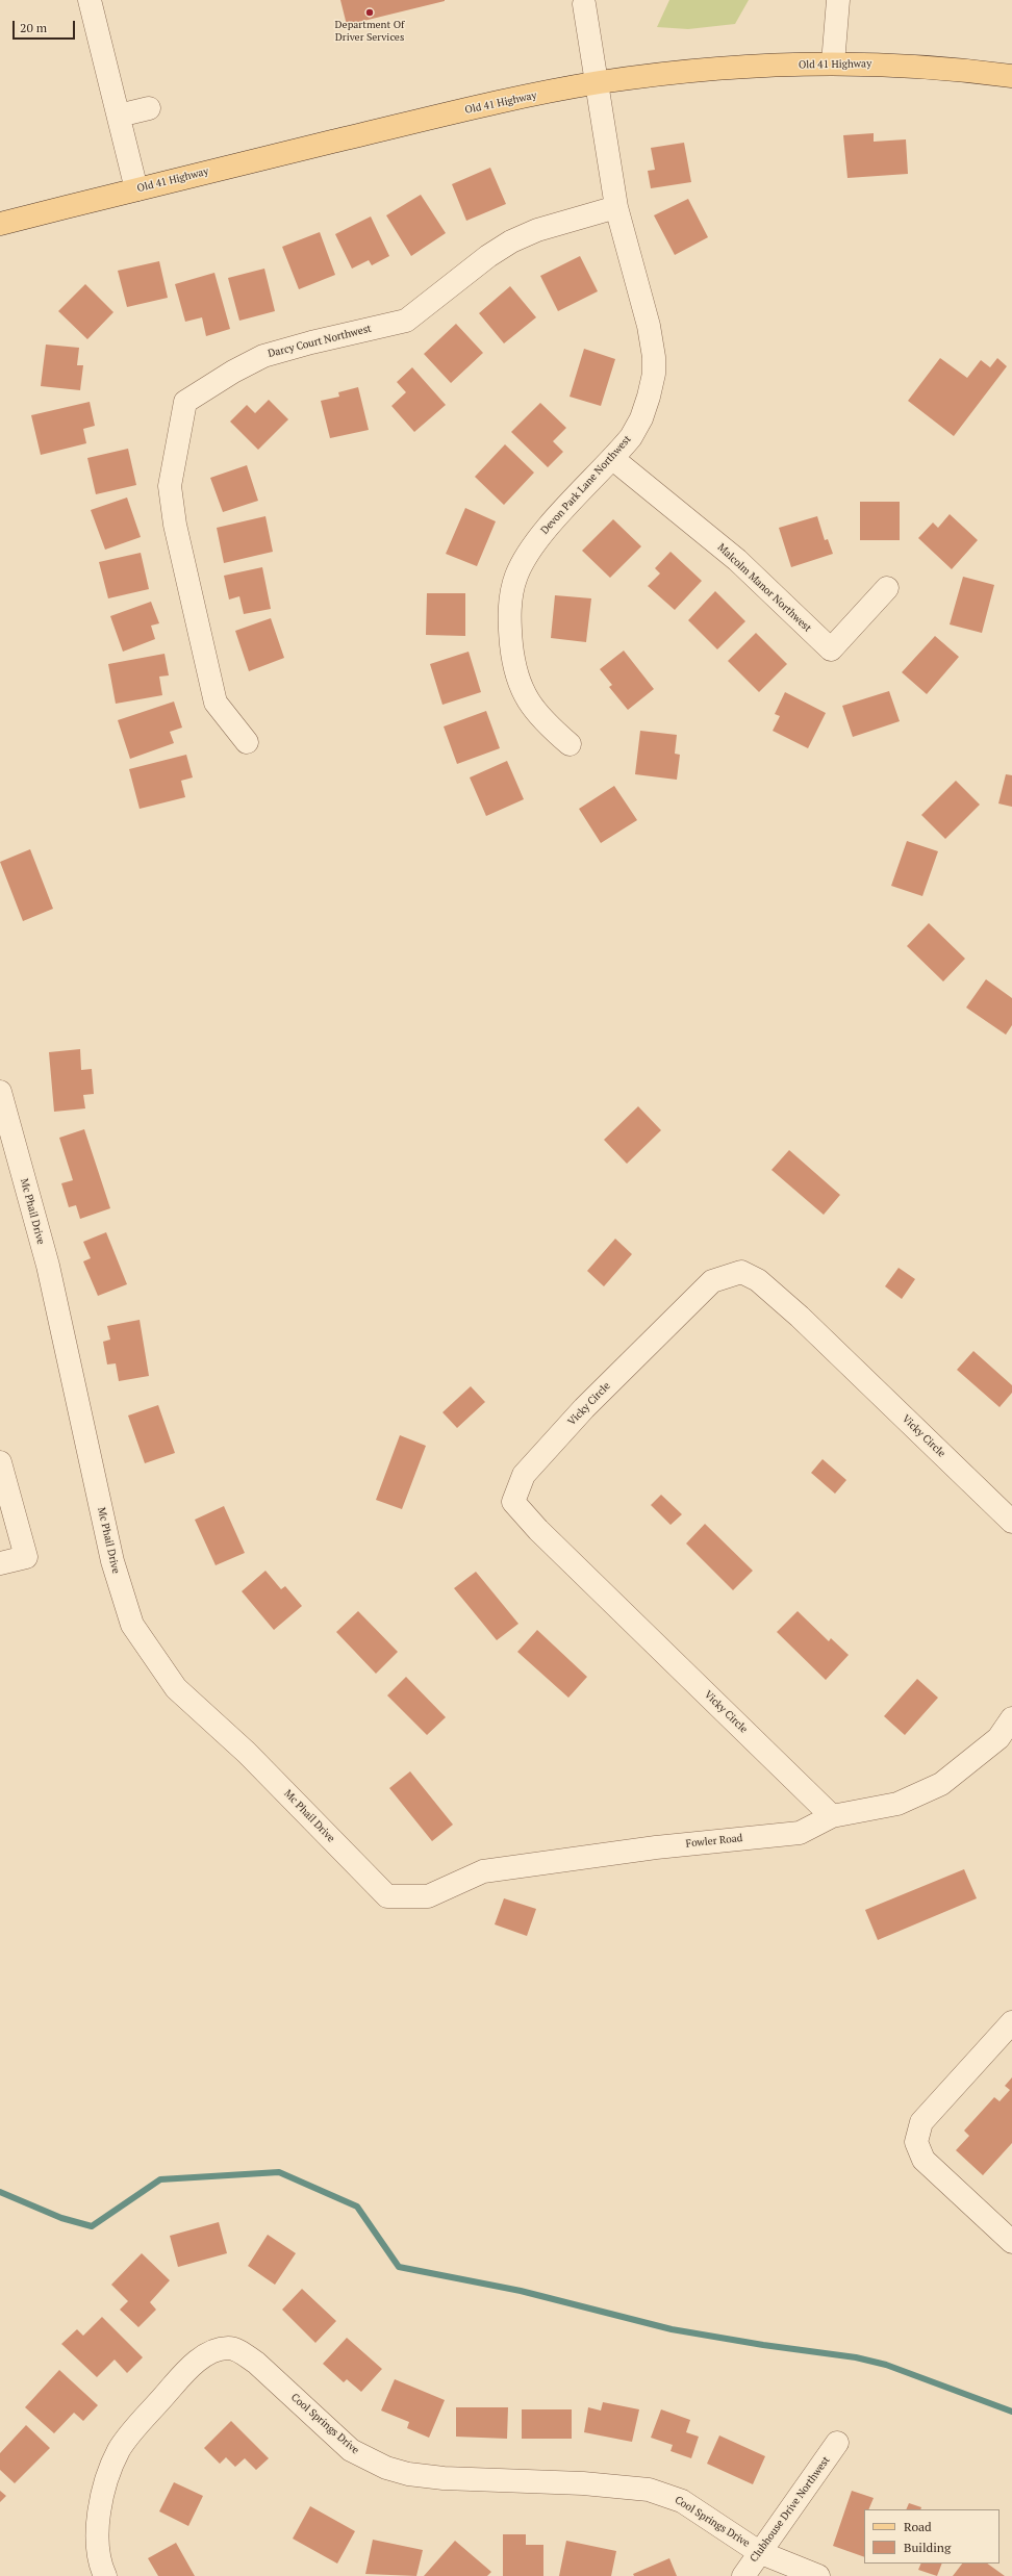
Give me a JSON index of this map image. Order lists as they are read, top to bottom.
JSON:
{
  "streets": {
    "main road": ["Old 41 Highway"],
    "street": [
      "Darcy Court Northwest",
      "Devon Park Lane Northwest",
      "Malcolm Manor Northwest",
      "Mc Phail Drive",
      "Vicky Circle",
      "Fowler Road",
      "Cool Springs Drive",
      "Clubhouse Drive Northwest"
    ]
  },
  "crossings": [
    ["Old 41 Highway", "Devon Park Lane Northwest"],
    ["Darcy Court Northwest", "Devon Park Lane Northwest"],
    ["Devon Park Lane Northwest", "Malcolm Manor Northwest"],
    ["Mc Phail Drive", "Fowler Road"],
    ["Vicky Circle", "Fowler Road"],
    ["Cool Springs Drive", "Clubhouse Drive Northwest"]
  ],
  "places": ["Department Of Driver Services"],
  "legend": ["Road", "Building"],
  "scale_bar": "20 m"
}
